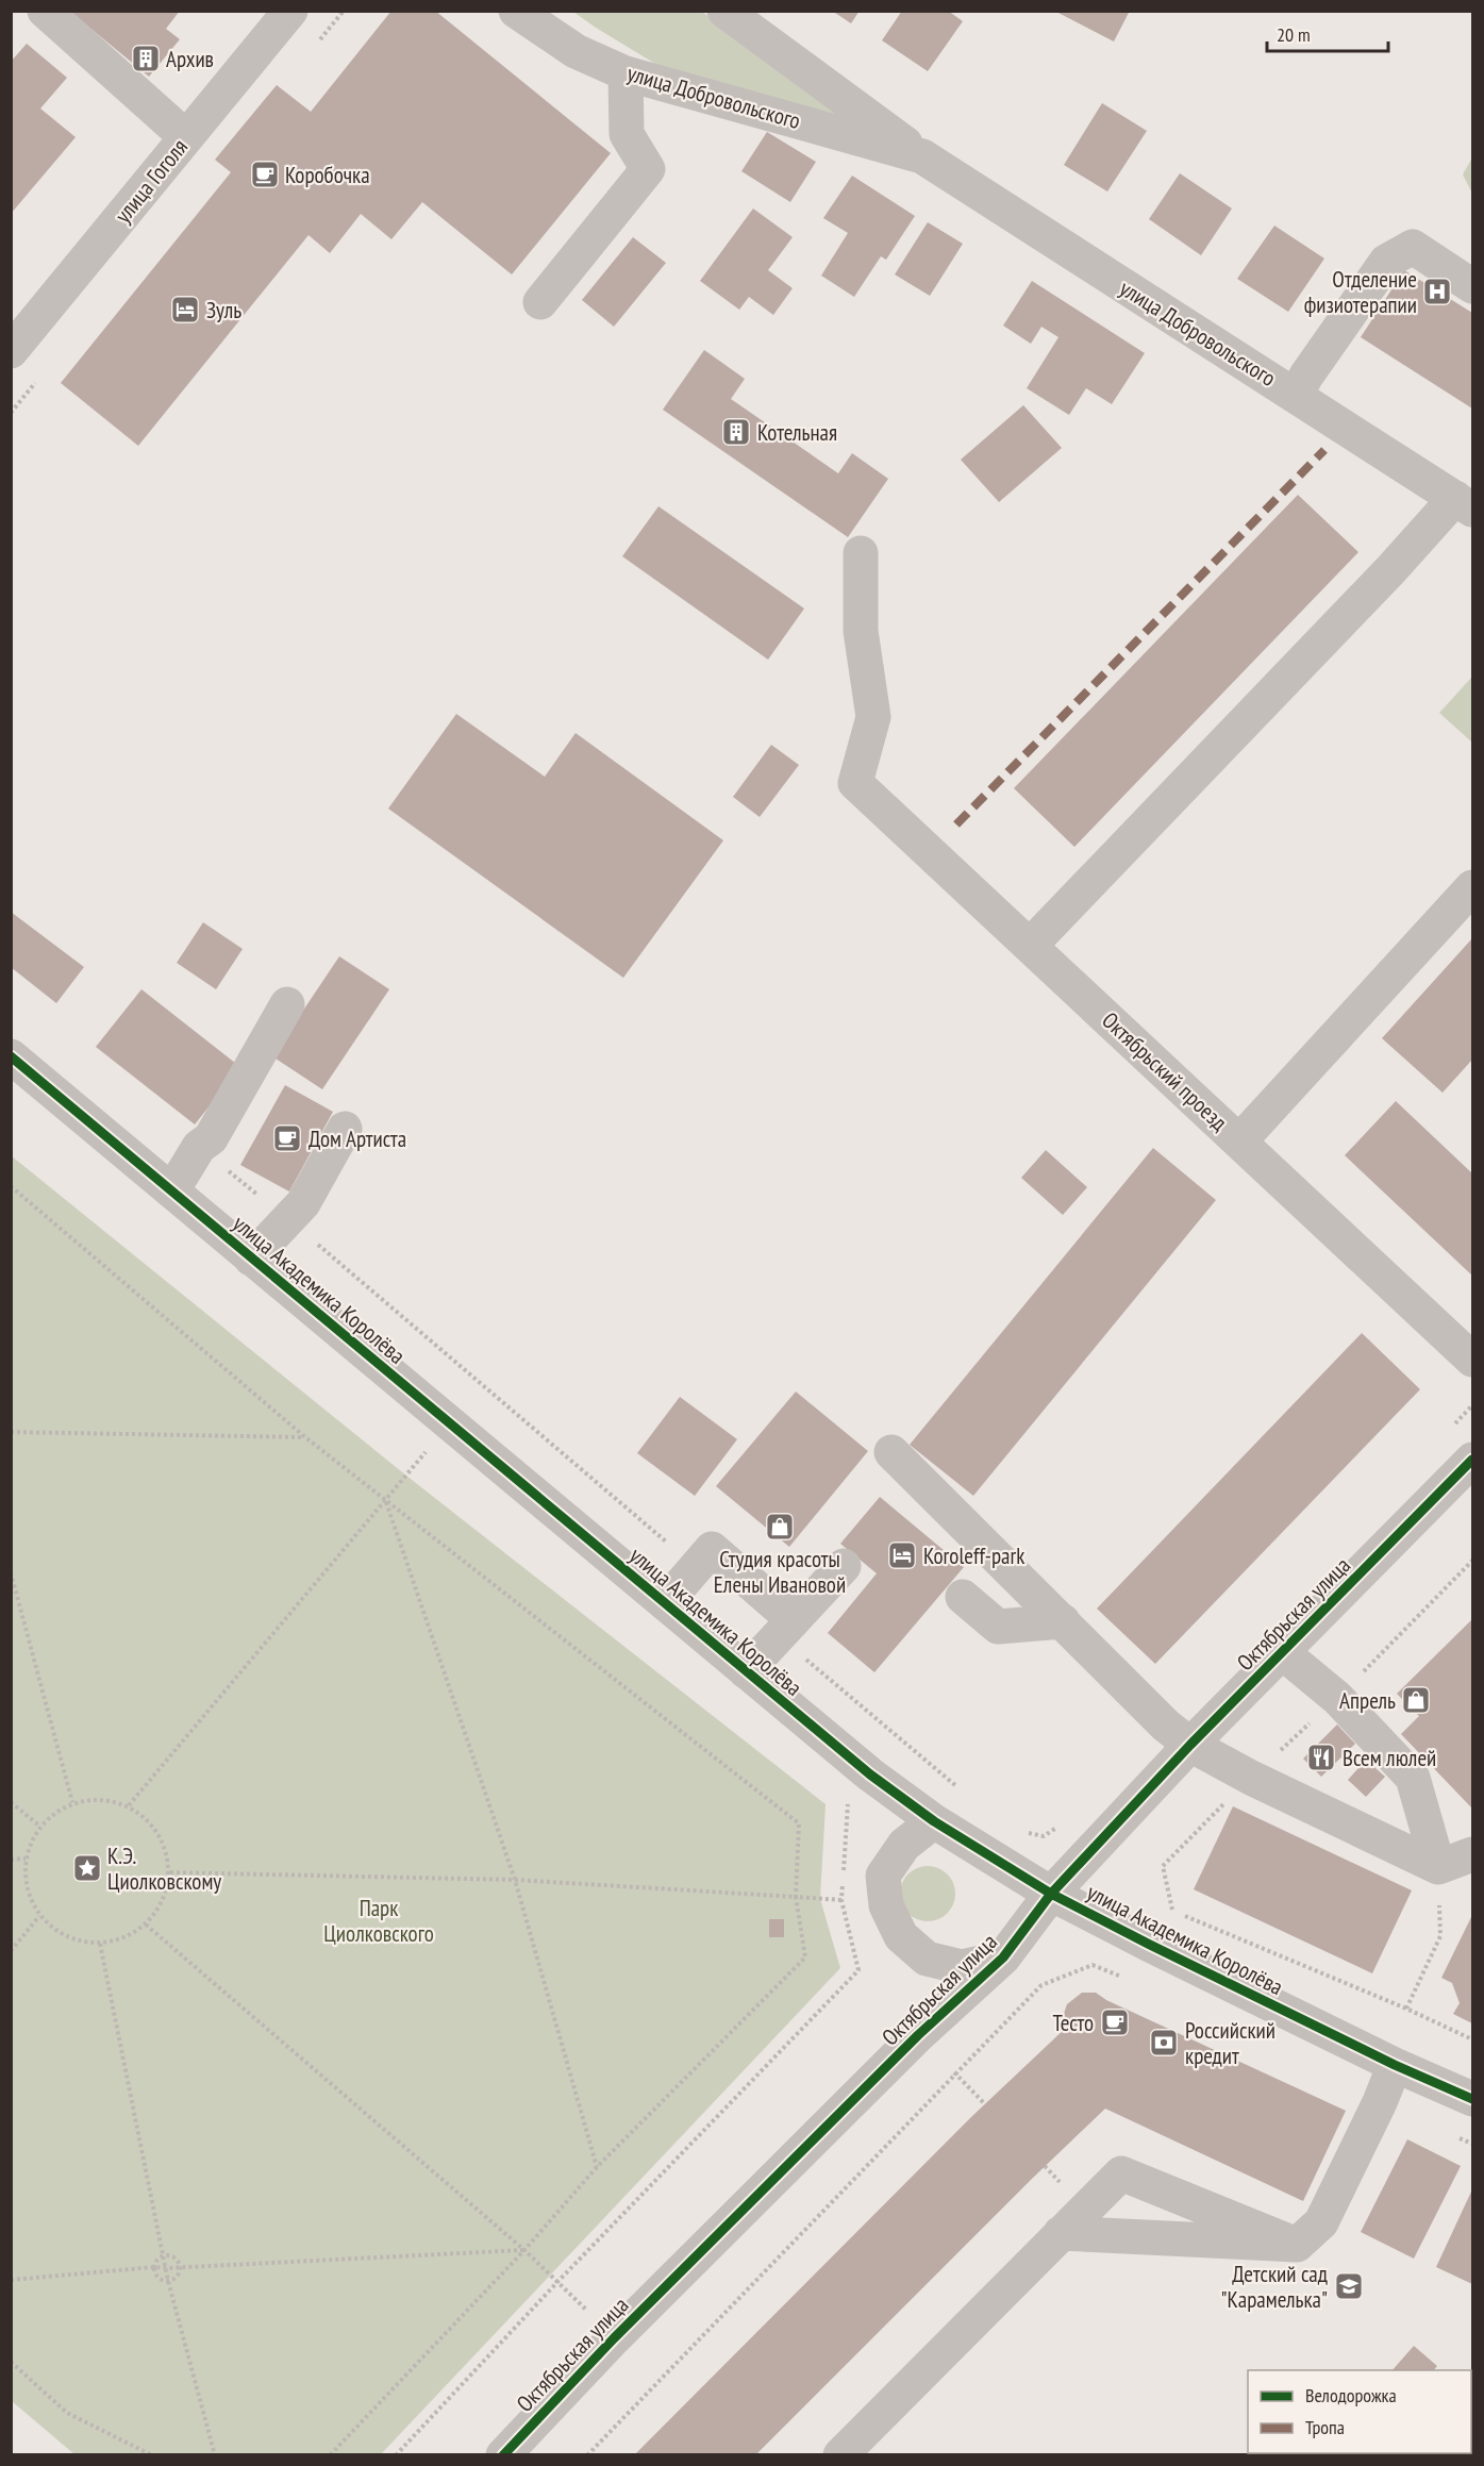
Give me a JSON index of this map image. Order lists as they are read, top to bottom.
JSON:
{
  "streets": {
    "street": [
      "улица Добровольского",
      "улица Гоголя",
      "Октябрьский проезд",
      "улица Академика Королёва",
      "Октябрьская улица"
    ]
  },
  "crossings": [
    ["улица Академика Королёва", "Октябрьская улица"]
  ],
  "parks": ["Парк Циолковского"],
  "places": {
    "building": ["Архив", "Котельная"],
    "cafe": ["Коробочка", "Дом Артиста", "Тесто"],
    "hospital": ["Отделение физиотерапии"],
    "hotel": ["Зуль", "Koroleff-park"],
    "shop": ["Студия красоты Елены Ивановой", "Апрель"],
    "restaurant": ["Всем люлей"],
    "place": ["К.Э. Циолковскому"],
    "bank": ["Российский кредит"],
    "school or university": ["Детский сад \"Карамелька\""]
  },
  "legend": ["Велодорожка", "Тропа"],
  "scale_bar": "20 m"
}
